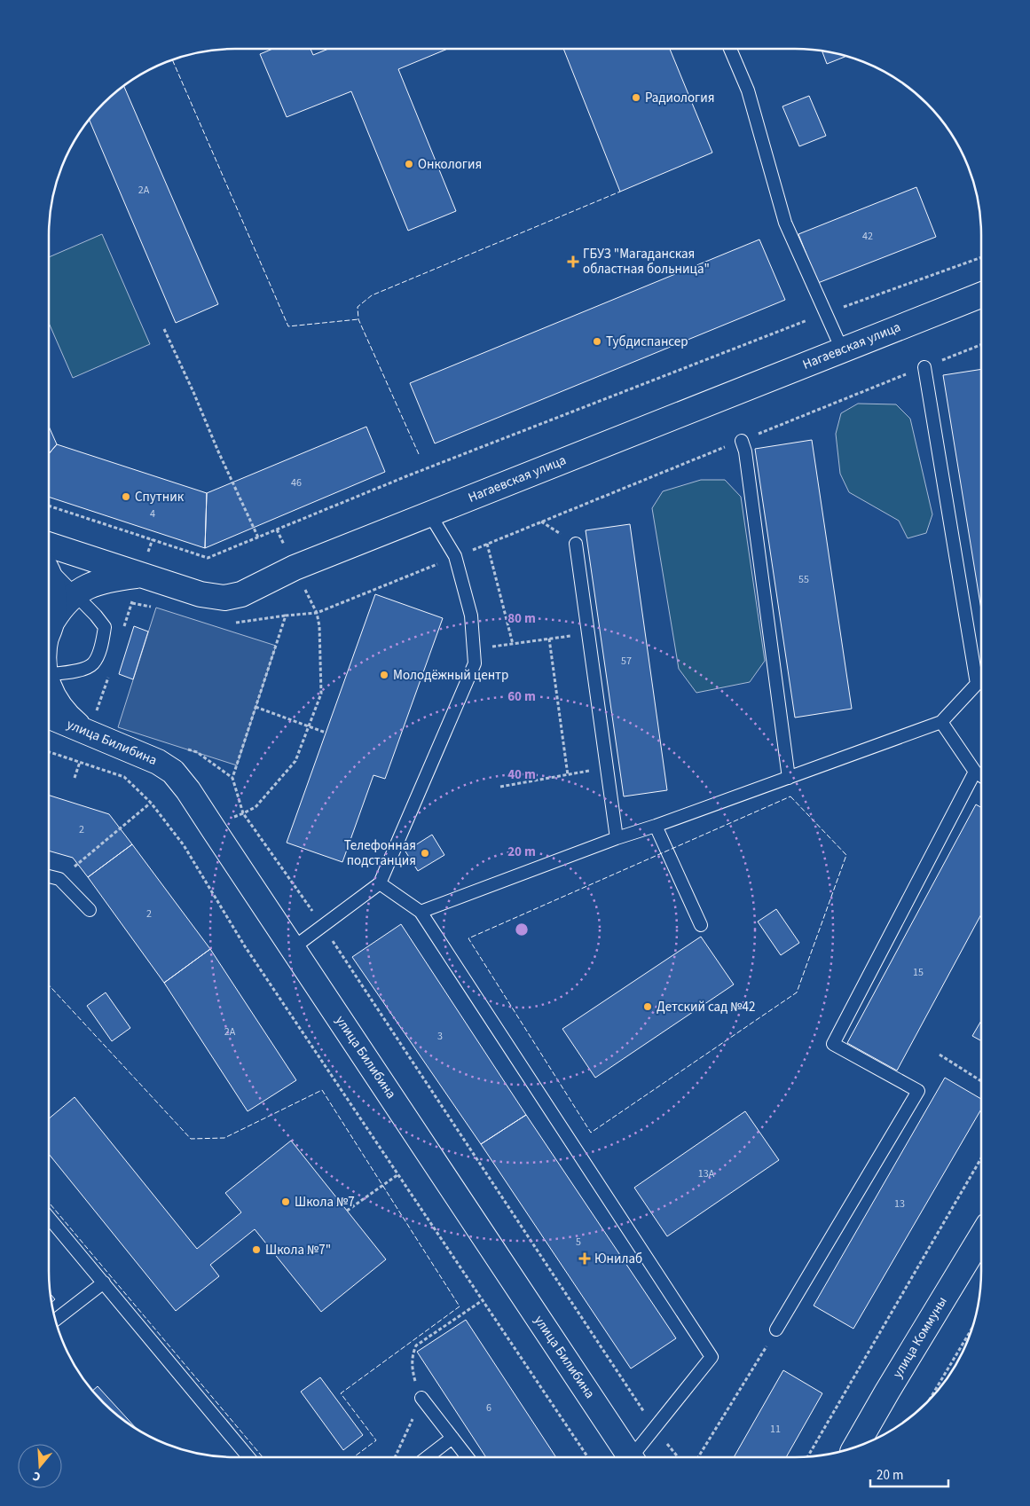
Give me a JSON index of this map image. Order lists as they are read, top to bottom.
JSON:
{
  "streets": {
    "street": ["Нагаевская улица", "улица Билибина", "улица Коммуны"]
  },
  "places": {
    "other": [
      "Радиология",
      "Онкология",
      "Тубдиспансер",
      "Спутник",
      "Молодёжный центр",
      "Телефонная подстанция",
      "Детский сад №42",
      "Школа №7",
      "Школа №7\""
    ],
    "health": ["ГБУЗ \"Магаданская областная больница\"", "Юнилаб"]
  },
  "house_numbers": [
    "2А",
    "42",
    "46",
    "4",
    "55",
    "57",
    "2",
    "2",
    "15",
    "2А",
    "3",
    "13А",
    "13",
    "5",
    "6",
    "11"
  ],
  "scale_bar": "20 m",
  "north": "bottom",
  "rings": [
    "80 m",
    "60 m",
    "40 m",
    "20 m"
  ]
}
